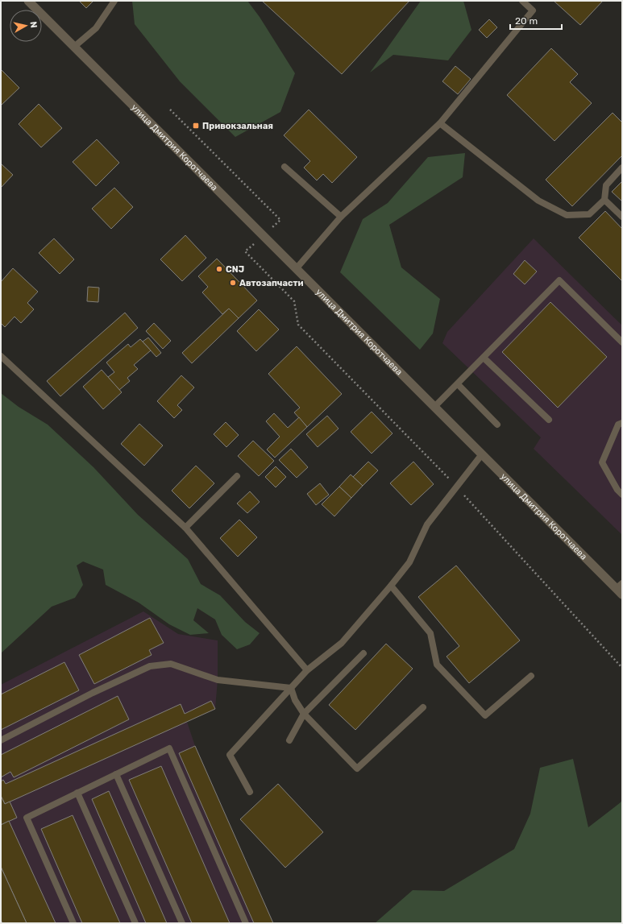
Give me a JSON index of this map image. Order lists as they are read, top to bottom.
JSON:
{
  "streets": {
    "street": ["улица Дмитрия Коротчаева"]
  },
  "places": {
    "transit": ["Привокзальная"],
    "other": ["CNJ", "Автозапчасти"]
  },
  "scale_bar": "20 m",
  "north": "right"
}
